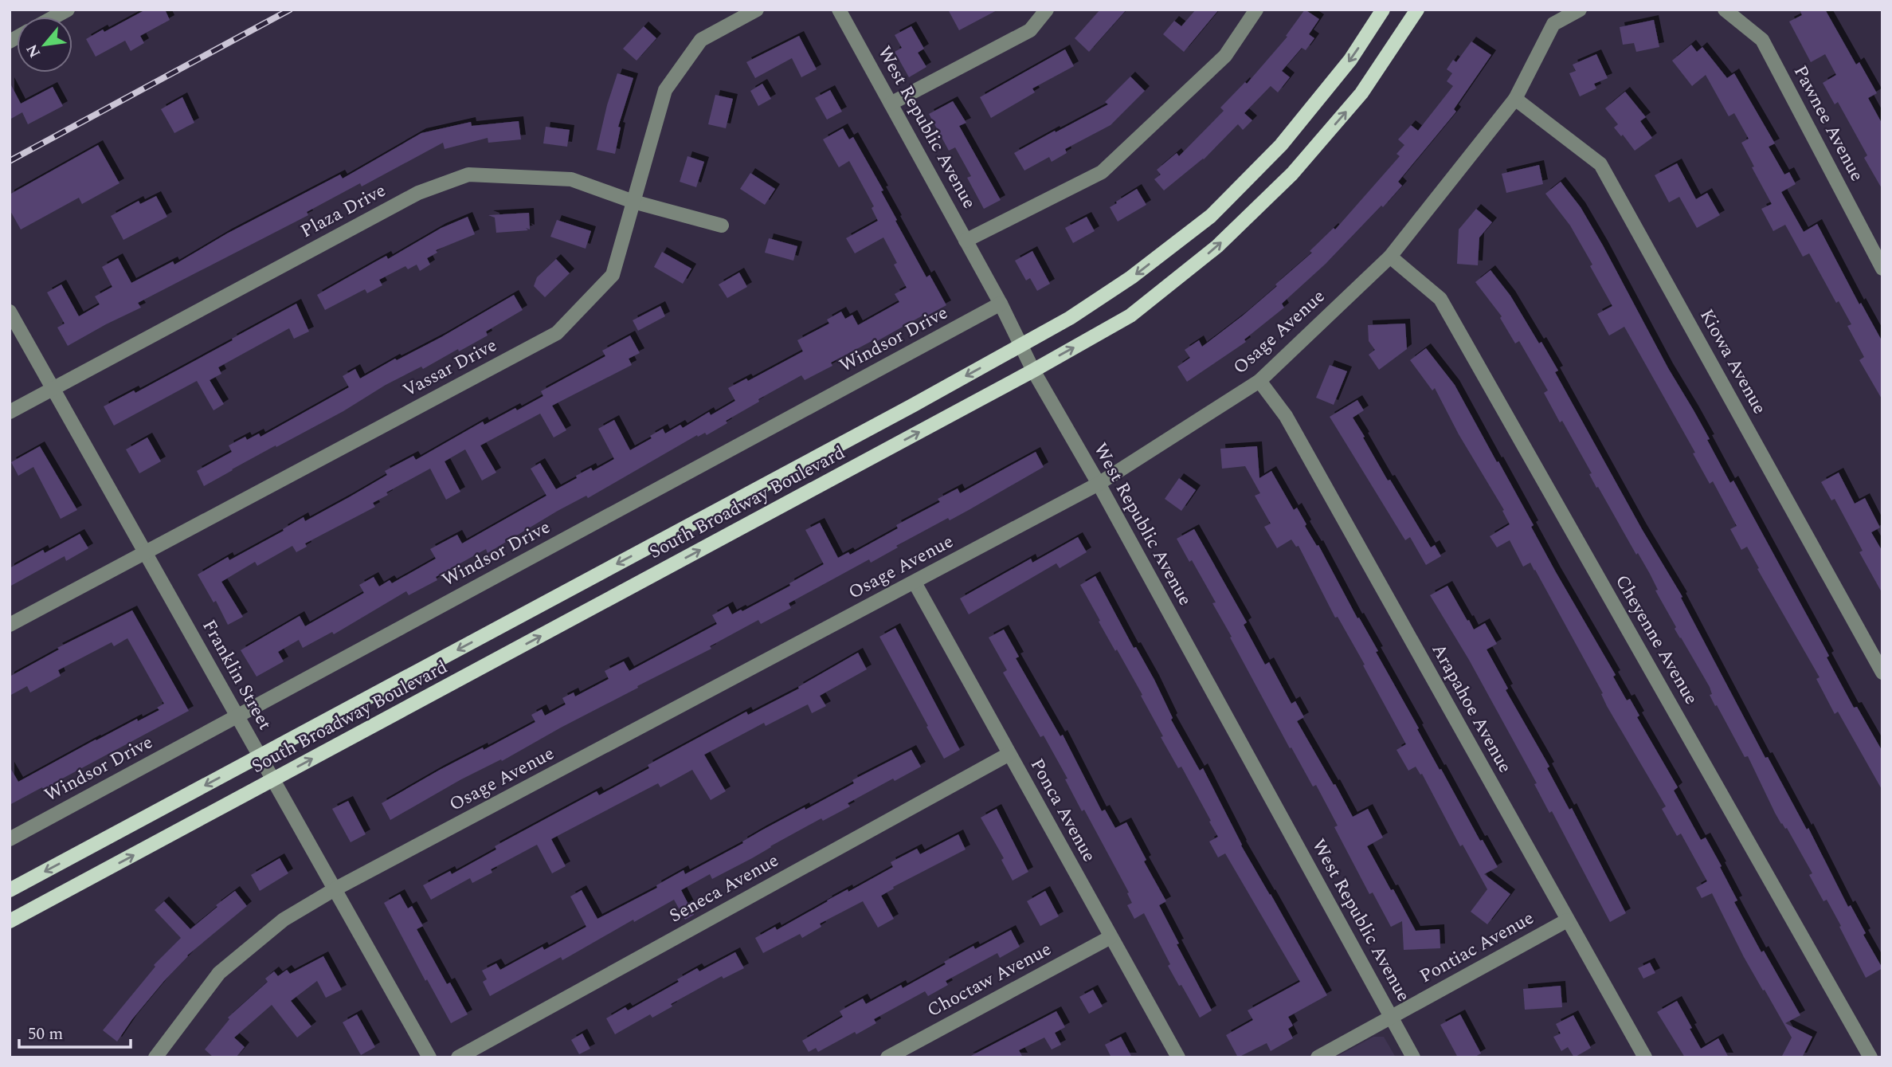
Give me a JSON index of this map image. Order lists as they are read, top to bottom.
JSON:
{
  "streets": {
    "main road": ["South Broadway Boulevard"],
    "street": [
      "Pawnee Avenue",
      "West Republic Avenue",
      "Plaza Drive",
      "Osage Avenue",
      "Windsor Drive",
      "Kiowa Avenue",
      "Vassar Drive",
      "Cheyenne Avenue",
      "Franklin Street",
      "Arapahoe Avenue",
      "Ponca Avenue",
      "Seneca Avenue",
      "Pontiac Avenue",
      "Choctaw Avenue"
    ]
  },
  "crossings": [
    ["West Republic Avenue", "Osage Avenue"],
    ["West Republic Avenue", "Windsor Drive"],
    ["West Republic Avenue", "South Broadway Boulevard"],
    ["West Republic Avenue", "Pontiac Avenue"],
    ["Plaza Drive", "Vassar Drive"],
    ["Plaza Drive", "Franklin Street"],
    ["Osage Avenue", "Kiowa Avenue"],
    ["Osage Avenue", "Cheyenne Avenue"],
    ["Osage Avenue", "Franklin Street"],
    ["Osage Avenue", "Arapahoe Avenue"],
    ["Osage Avenue", "Ponca Avenue"],
    ["Windsor Drive", "Franklin Street"],
    ["Vassar Drive", "Franklin Street"],
    ["South Broadway Boulevard", "Franklin Street"],
    ["Arapahoe Avenue", "Pontiac Avenue"],
    ["Ponca Avenue", "Seneca Avenue"],
    ["Ponca Avenue", "Choctaw Avenue"]
  ],
  "scale_bar": "50 m",
  "north": "bottom left"
}
